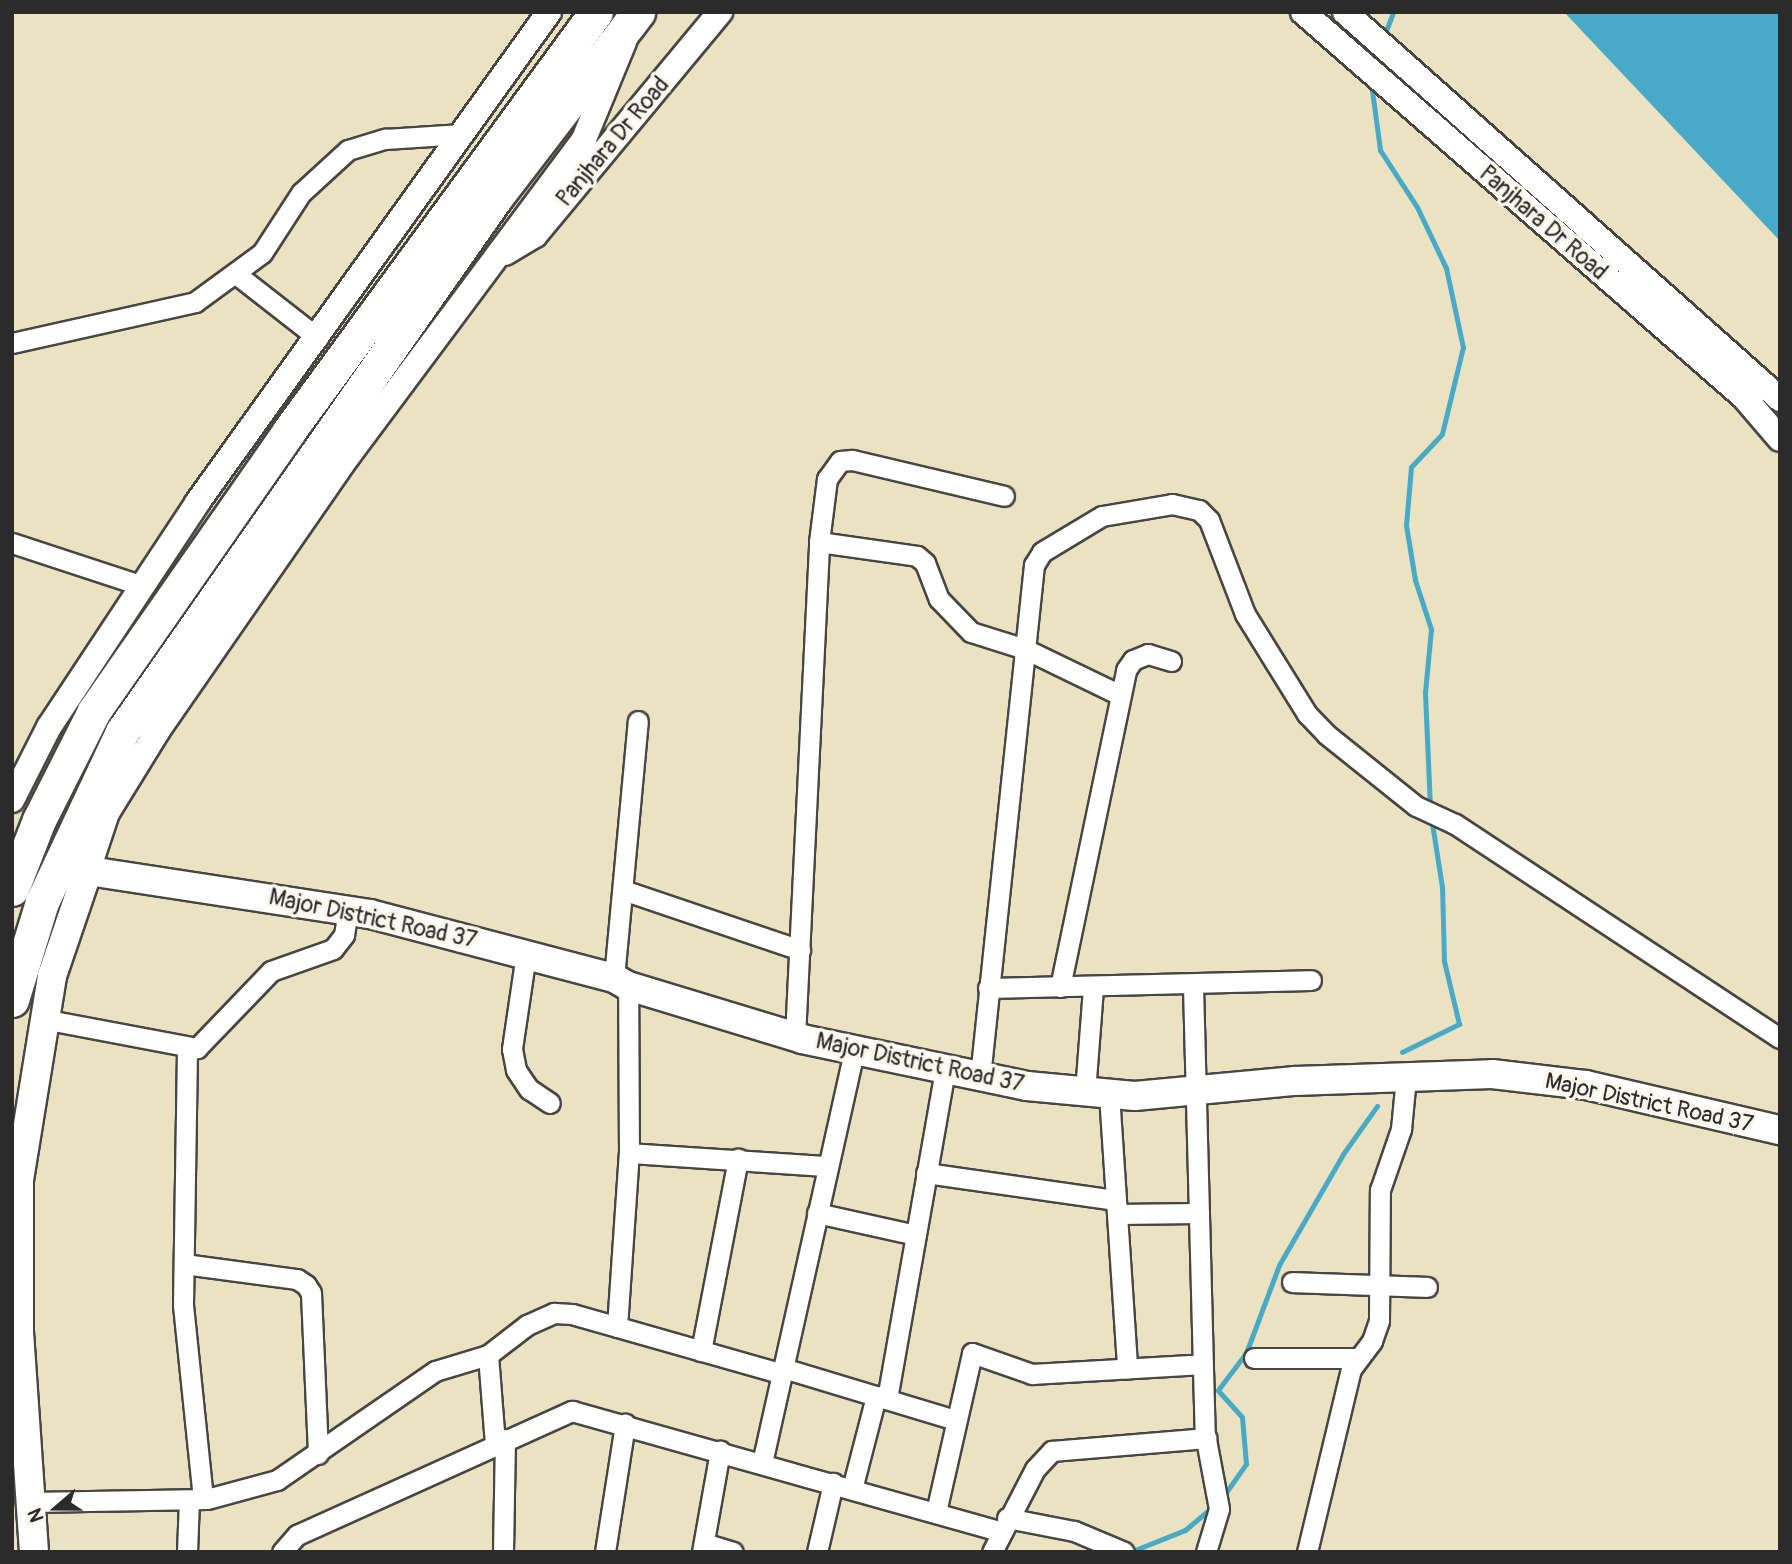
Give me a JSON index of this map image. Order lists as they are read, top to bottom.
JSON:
{
  "streets": {
    "main road": ["Major District Road 37"],
    "street": ["Panjhara Dr Road"]
  },
  "north": "left"
}
